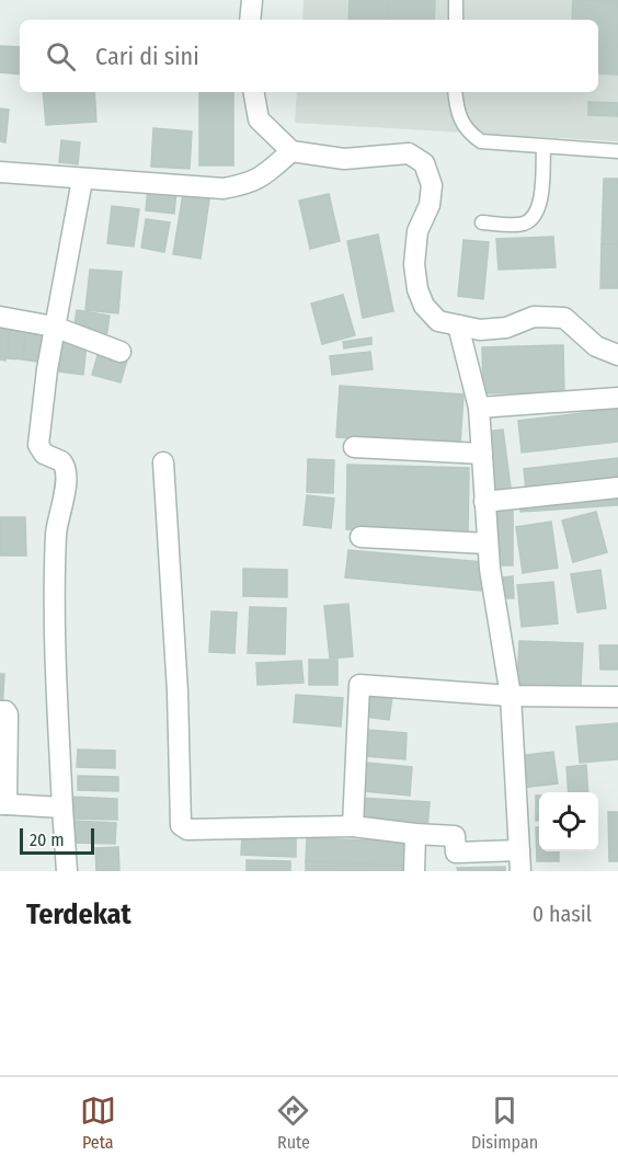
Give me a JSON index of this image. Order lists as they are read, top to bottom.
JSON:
{
  "scale_bar": "20 m",
  "page": {
    "search": "Cari di sini",
    "scale": "20 m",
    "heading": ["Terdekat", "0 hasil"],
    "nav": ["Peta", "Rute", "Disimpan"]
  }
}
